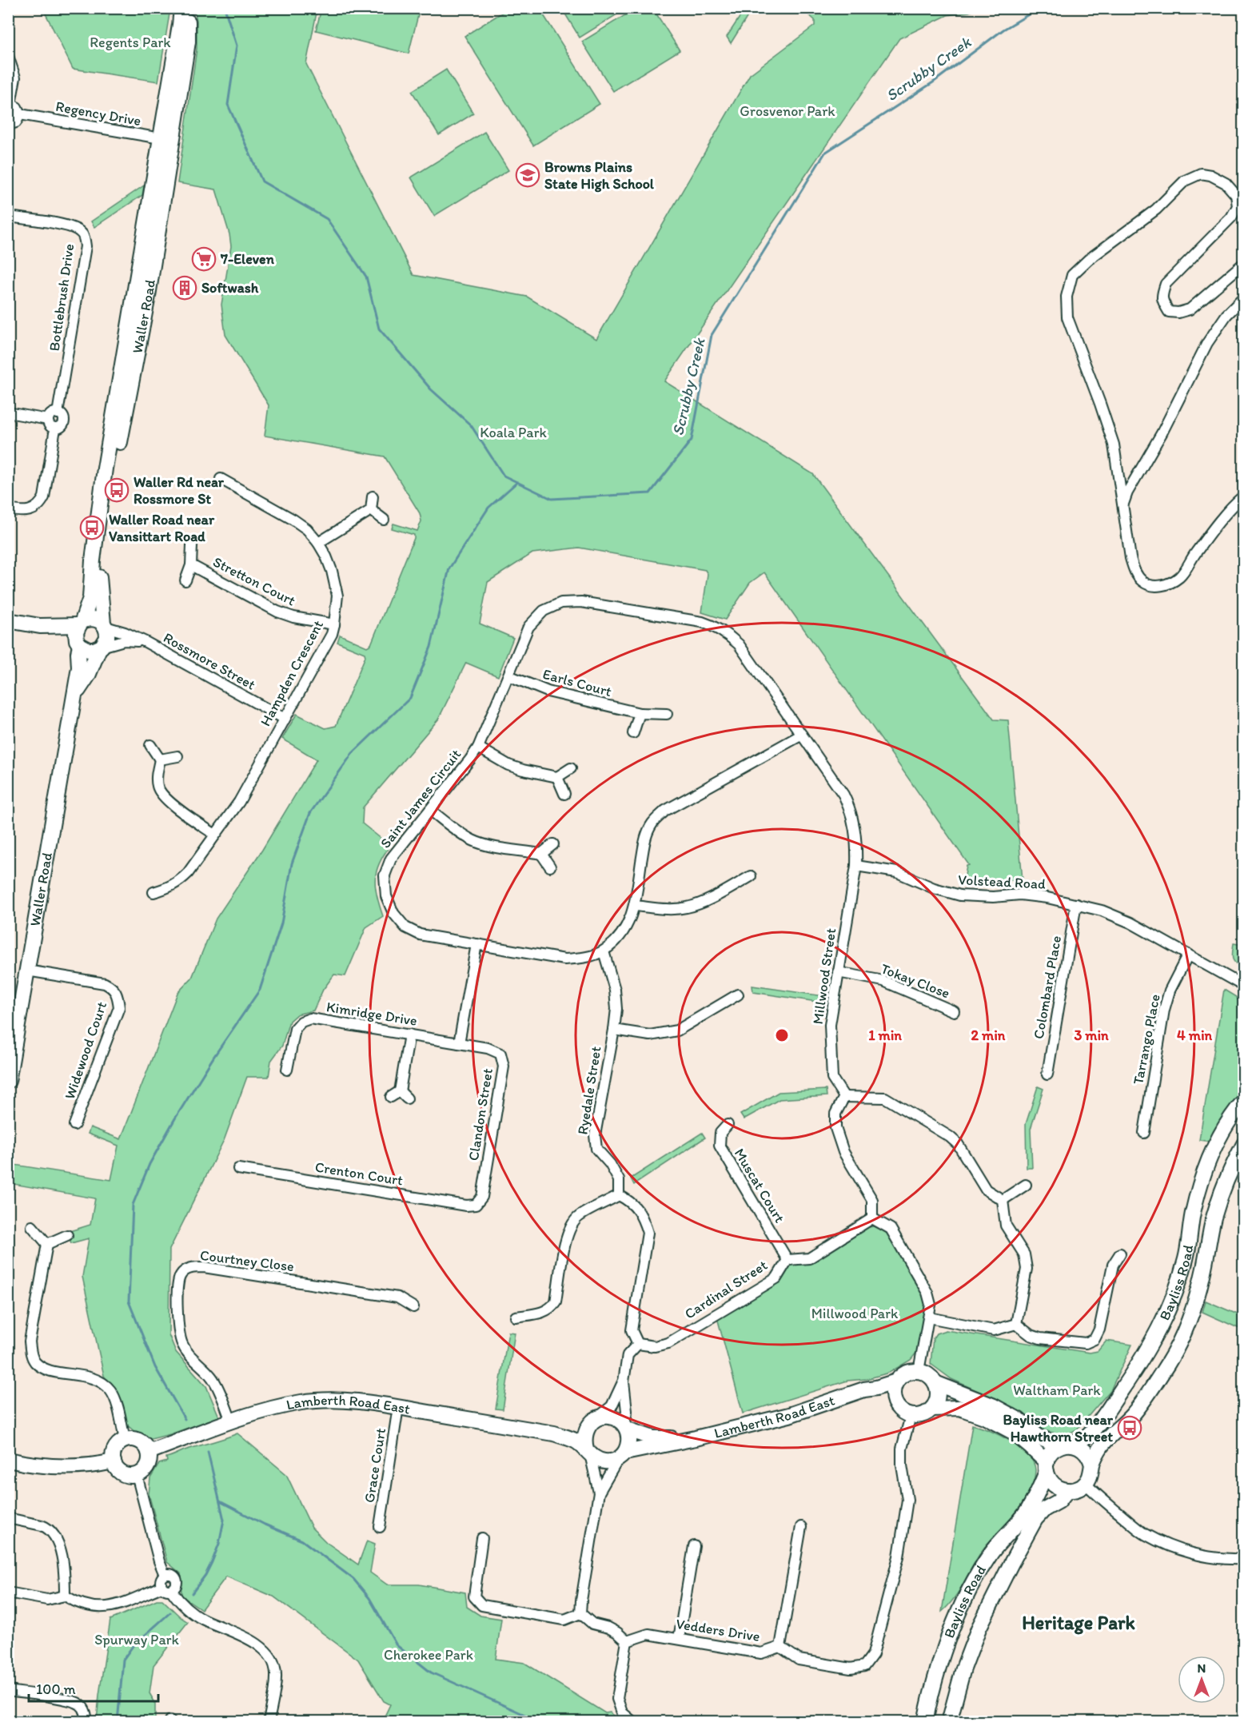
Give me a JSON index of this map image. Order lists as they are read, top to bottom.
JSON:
{
  "streets": {
    "street": [
      "Regency Drive",
      "Bottlebrush Drive",
      "Waller Road",
      "Stretton Court",
      "Rossmore Street",
      "Hampden Crescent",
      "Earls Court",
      "Saint James Circuit",
      "Volstead Road",
      "Millwood Street",
      "Tokay Close",
      "Colombard Place",
      "Kimridge Drive",
      "Tarrango Place",
      "Widewood Court",
      "Ryedale Street",
      "Clandon Street",
      "Crenton Court",
      "Muscat Court",
      "Courtney Close",
      "Bayliss Road",
      "Cardinal Street",
      "Lamberth Road East",
      "Grace Court",
      "Vedders Drive"
    ]
  },
  "crossings": [
    ["Regency Drive", "Waller Road"],
    ["Waller Road", "Rossmore Street"],
    ["Waller Road", "Widewood Court"],
    ["Stretton Court", "Hampden Crescent"],
    ["Rossmore Street", "Hampden Crescent"],
    ["Earls Court", "Saint James Circuit"],
    ["Saint James Circuit", "Volstead Road"],
    ["Saint James Circuit", "Millwood Street"],
    ["Saint James Circuit", "Ryedale Street"],
    ["Volstead Road", "Millwood Street"],
    ["Volstead Road", "Colombard Place"],
    ["Volstead Road", "Tarrango Place"],
    ["Millwood Street", "Tokay Close"],
    ["Kimridge Drive", "Clandon Street"],
    ["Clandon Street", "Crenton Court"],
    ["Muscat Court", "Cardinal Street"],
    ["Courtney Close", "Lamberth Road East"],
    ["Lamberth Road East", "Grace Court"]
  ],
  "districts": ["Heritage Park"],
  "water": ["Scrubby Creek"],
  "parks": [
    "Regents Park",
    "Grosvenor Park",
    "Koala Park",
    "Millwood Park",
    "Waltham Park",
    "Spurway Park",
    "Cherokee Park"
  ],
  "places": {
    "school or university": ["Browns Plains State High School"],
    "supermarket": ["7-Eleven"],
    "building": ["Softwash"],
    "bus stop": ["Waller Rd near Rossmore St", "Waller Road near Vansittart Road", "Bayliss Road near Hawthorn Street"]
  },
  "scale_bar": "100 m",
  "north": "top",
  "rings": [
    "1 min",
    "2 min",
    "3 min",
    "4 min"
  ]
}
